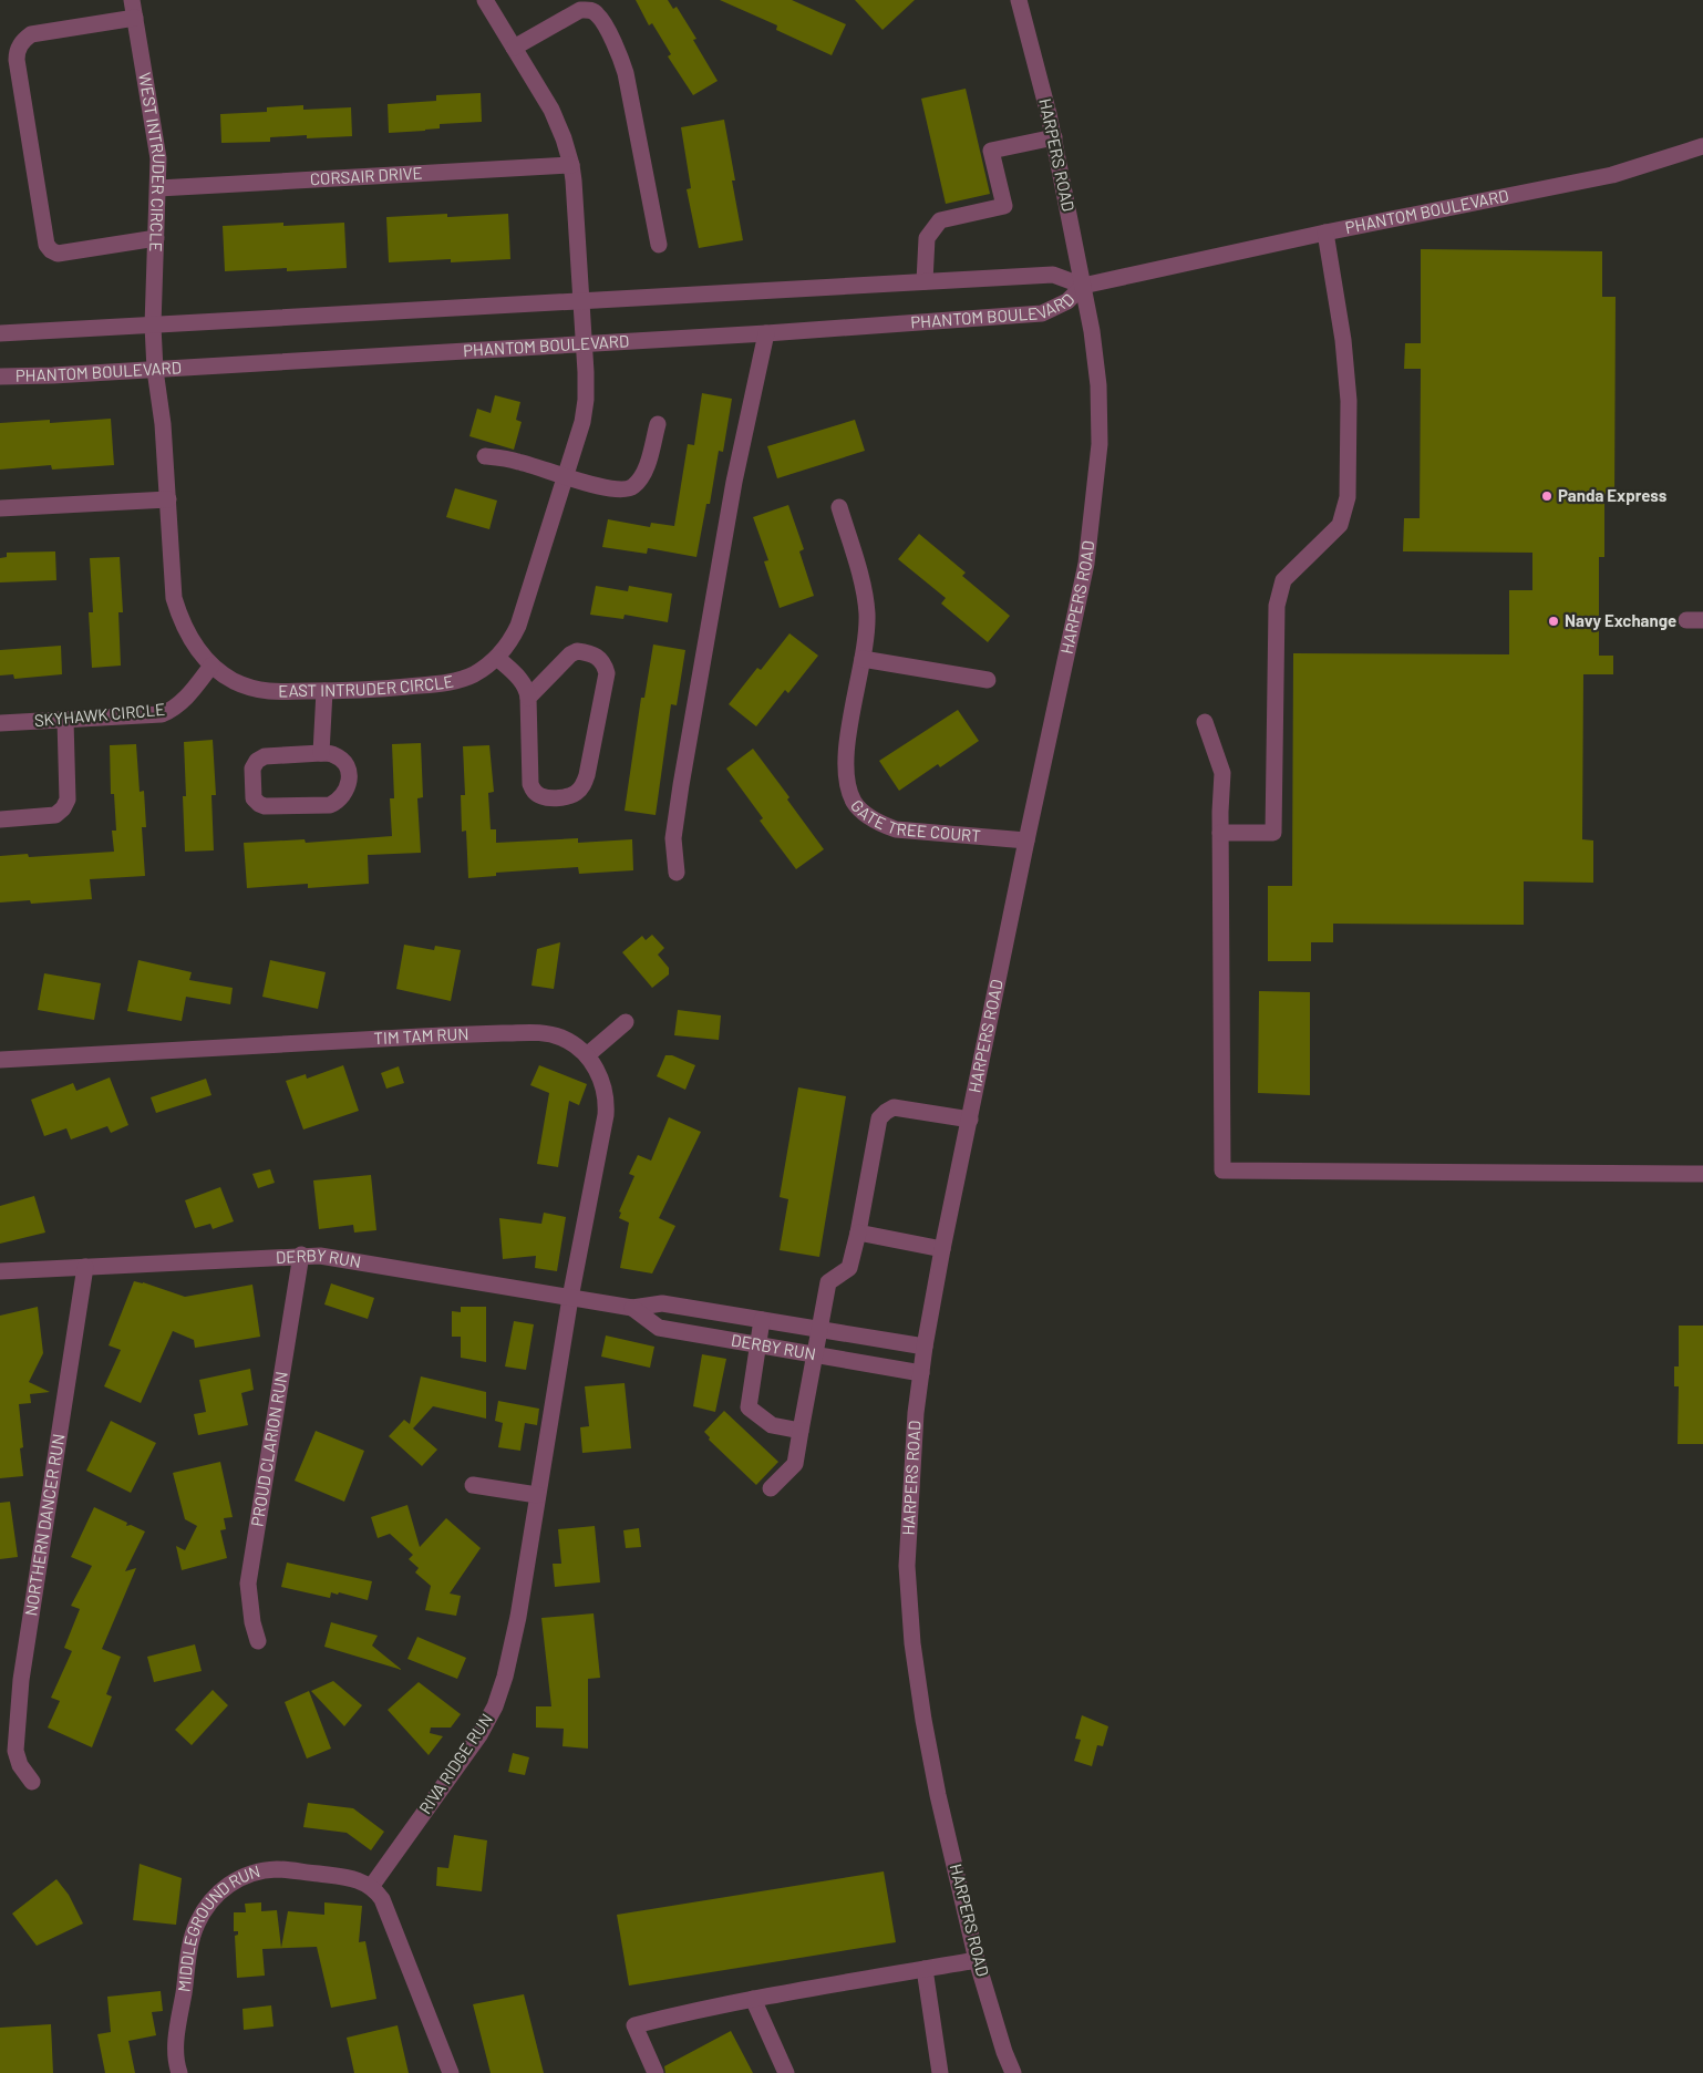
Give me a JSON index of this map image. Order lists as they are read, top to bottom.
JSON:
{
  "streets": {
    "street": [
      "HARPERS ROAD",
      "WEST INTRUDER CIRCLE",
      "CORSAIR DRIVE",
      "PHANTOM BOULEVARD",
      "EAST INTRUDER CIRCLE",
      "SKYHAWK CIRCLE",
      "GATE TREE COURT",
      "TIM TAM RUN",
      "DERBY RUN",
      "PROUD CLARION RUN",
      "NORTHERN DANCER RUN",
      "RIVA RIDGE RUN",
      "MIDDLEGROUND RUN"
    ]
  },
  "crossings": [
    ["HARPERS ROAD", "PHANTOM BOULEVARD"],
    ["HARPERS ROAD", "GATE TREE COURT"],
    ["HARPERS ROAD", "DERBY RUN"],
    ["WEST INTRUDER CIRCLE", "CORSAIR DRIVE"],
    ["WEST INTRUDER CIRCLE", "PHANTOM BOULEVARD"],
    ["WEST INTRUDER CIRCLE", "EAST INTRUDER CIRCLE"],
    ["PHANTOM BOULEVARD", "EAST INTRUDER CIRCLE"],
    ["EAST INTRUDER CIRCLE", "SKYHAWK CIRCLE"],
    ["TIM TAM RUN", "DERBY RUN"],
    ["TIM TAM RUN", "RIVA RIDGE RUN"],
    ["DERBY RUN", "PROUD CLARION RUN"],
    ["DERBY RUN", "NORTHERN DANCER RUN"],
    ["DERBY RUN", "RIVA RIDGE RUN"],
    ["RIVA RIDGE RUN", "MIDDLEGROUND RUN"]
  ],
  "places": ["Panda Express", "Navy Exchange"]
}
